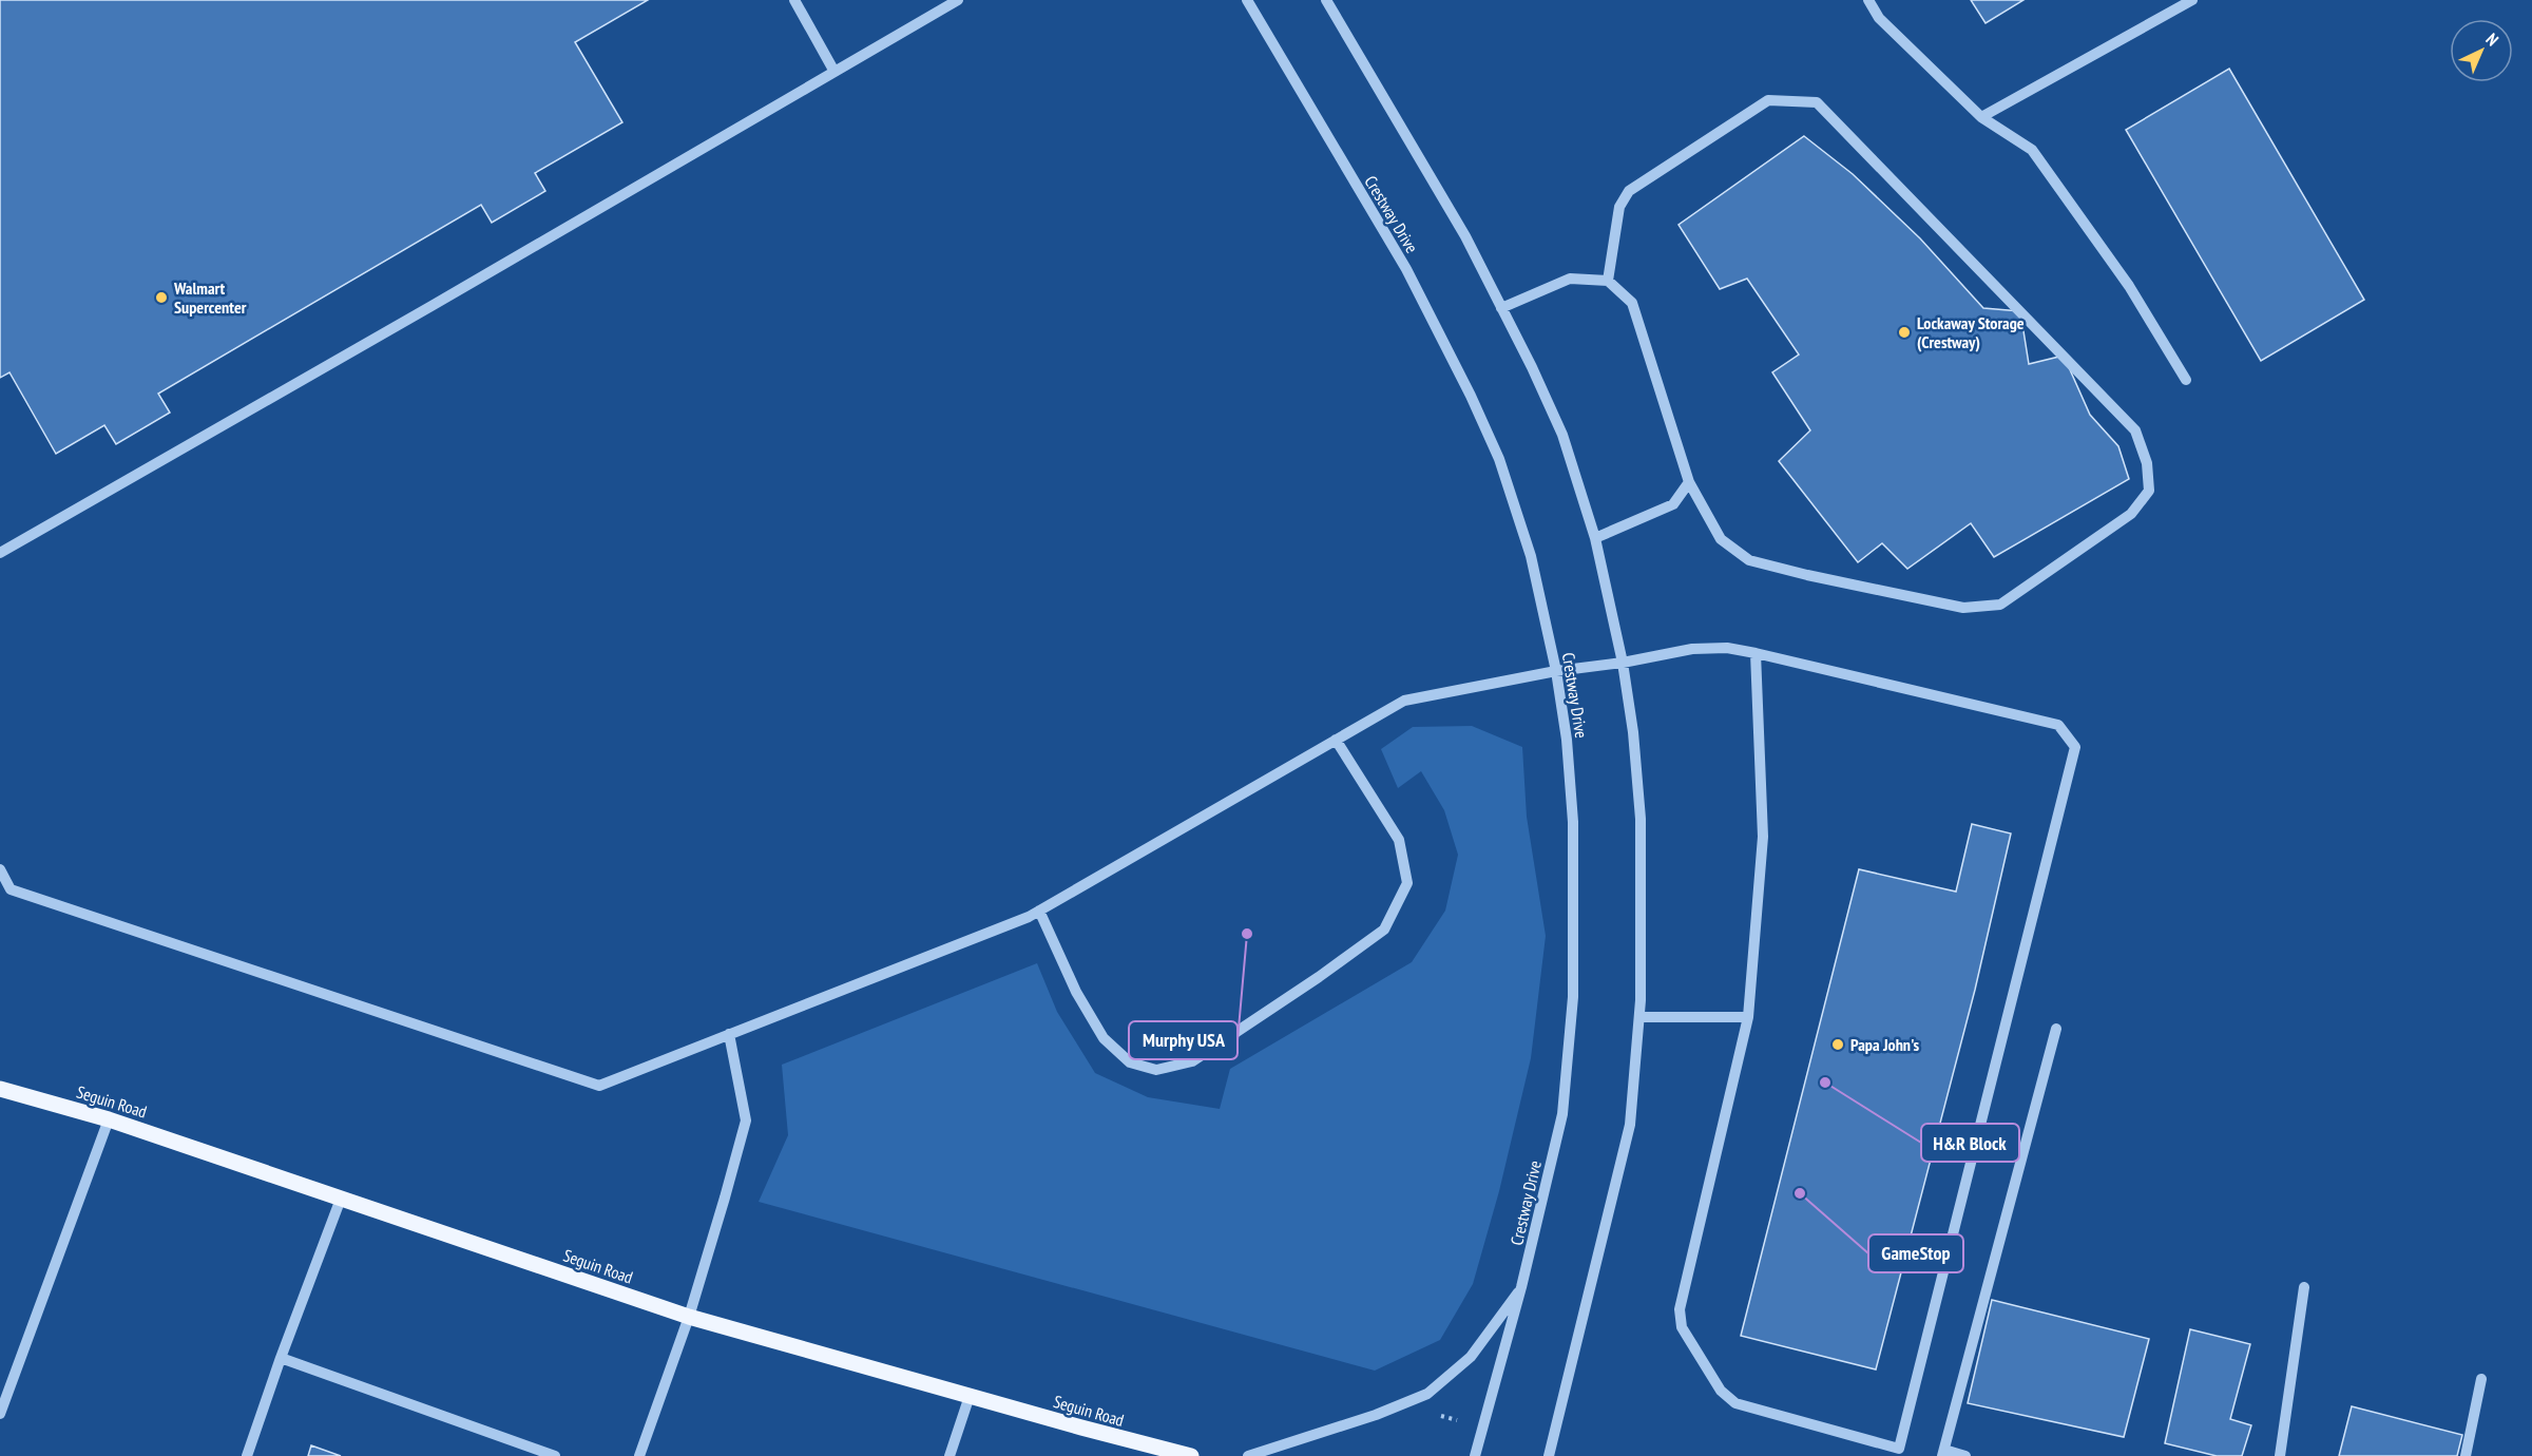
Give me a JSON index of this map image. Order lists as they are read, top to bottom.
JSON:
{
  "streets": {
    "main road": ["Seguin Road"],
    "street": ["Crestway Drive"]
  },
  "places": [
    "Walmart Supercenter",
    "Lockaway Storage (Crestway)",
    "Murphy USA",
    "Papa John's",
    "H&R Block",
    "GameStop"
  ],
  "north": "top right"
}
